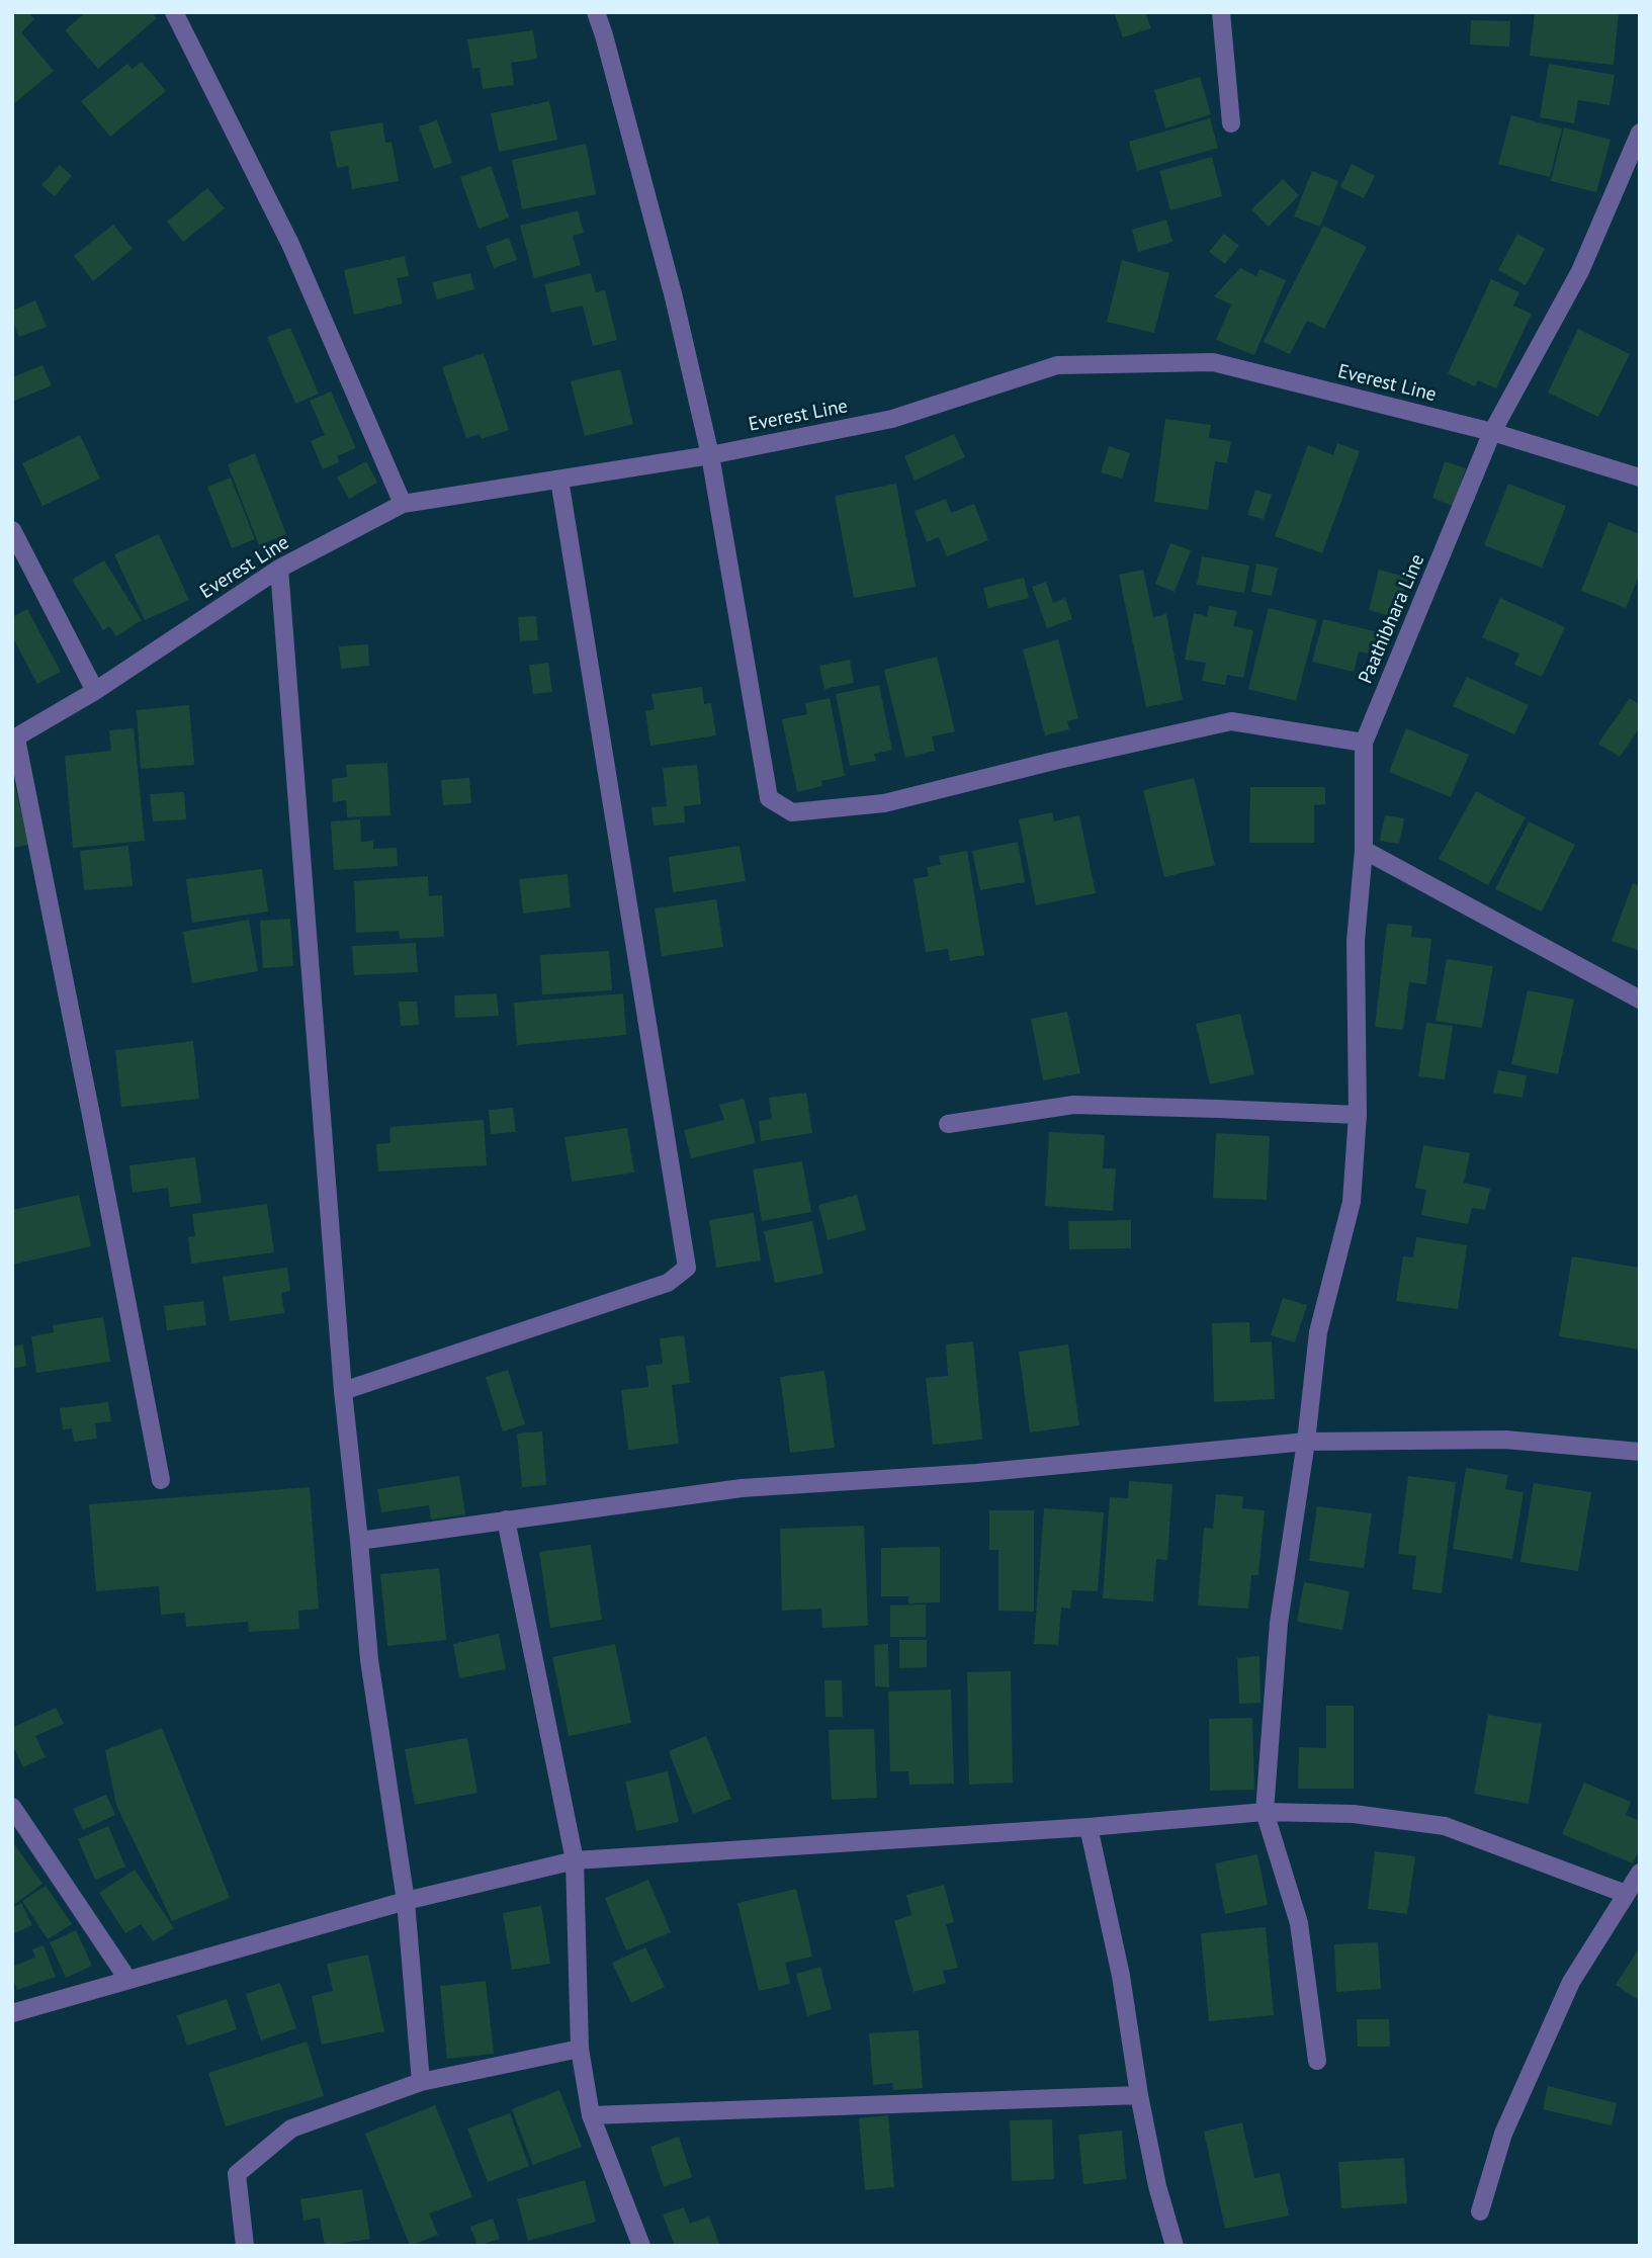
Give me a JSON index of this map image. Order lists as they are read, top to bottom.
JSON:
{
  "streets": {
    "street": ["Everest Line", "Paathibhara Line"]
  },
  "crossings": [
    ["Everest Line", "Paathibhara Line"]
  ]
}
